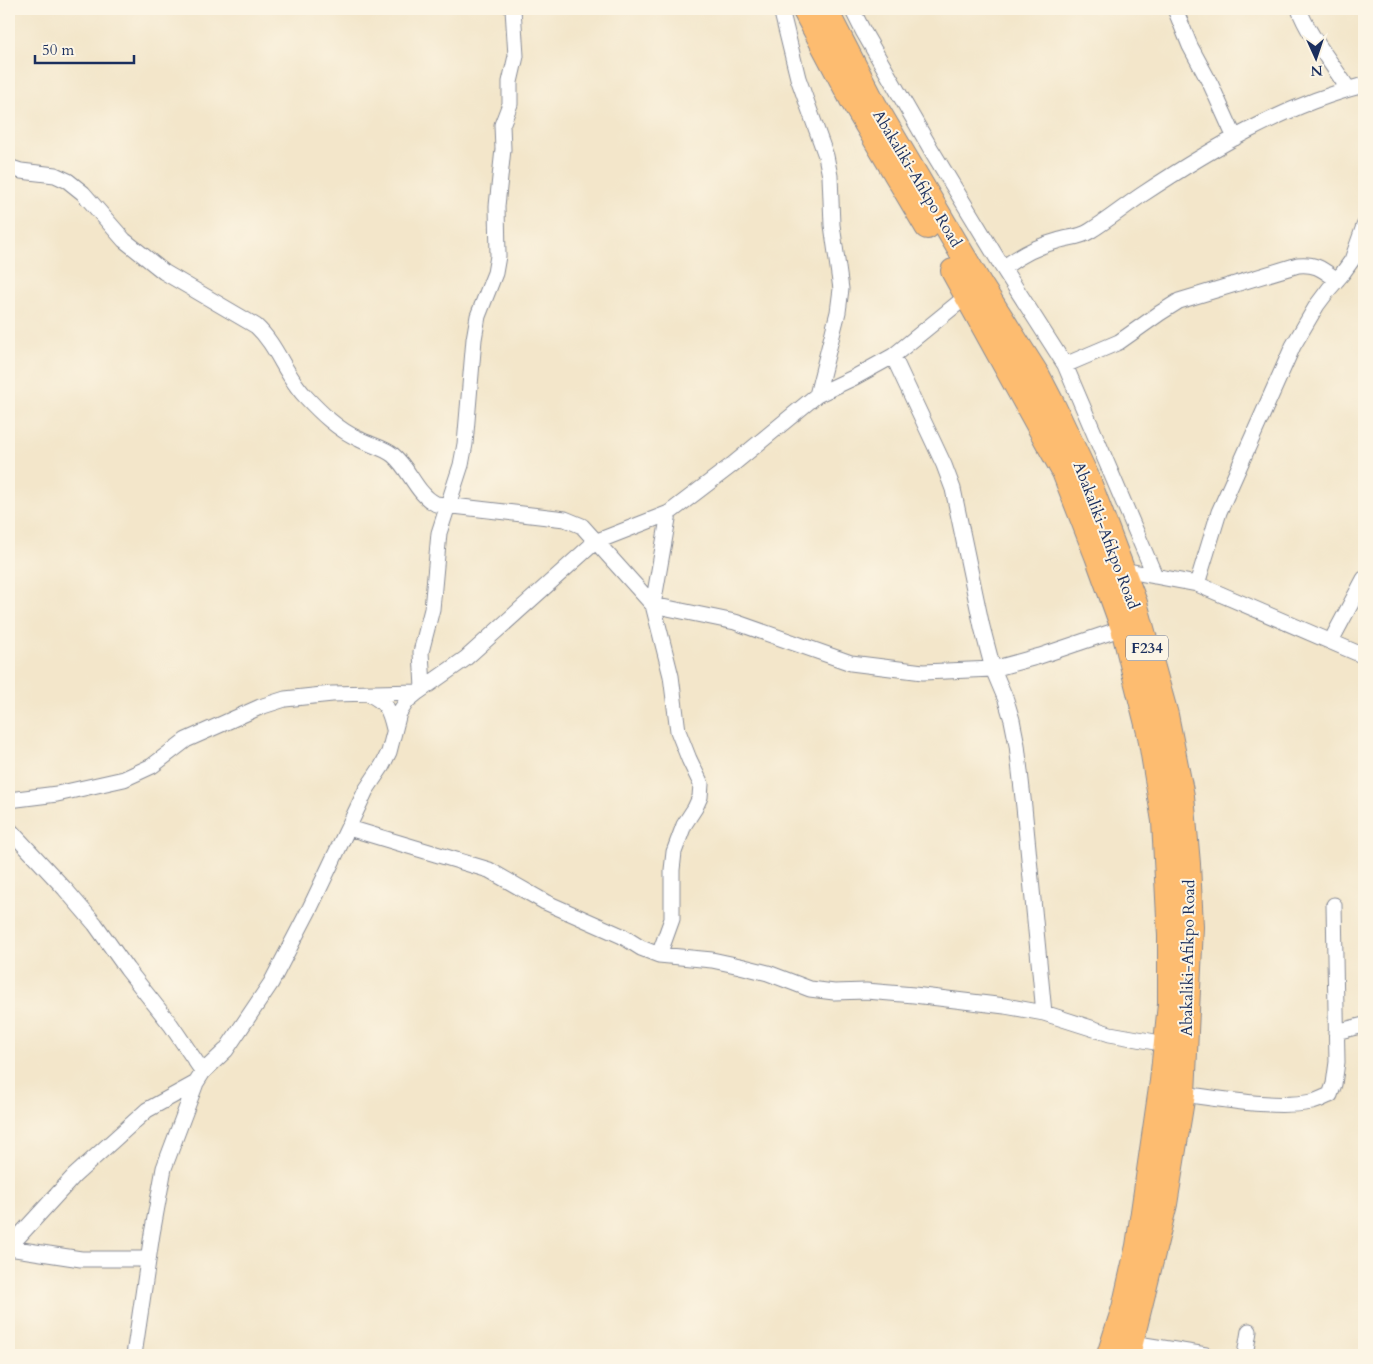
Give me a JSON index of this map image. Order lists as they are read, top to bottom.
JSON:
{
  "streets": {
    "main road": ["Abakaliki-Afikpo Road", "F234"]
  },
  "scale_bar": "50 m",
  "north": "bottom"
}
